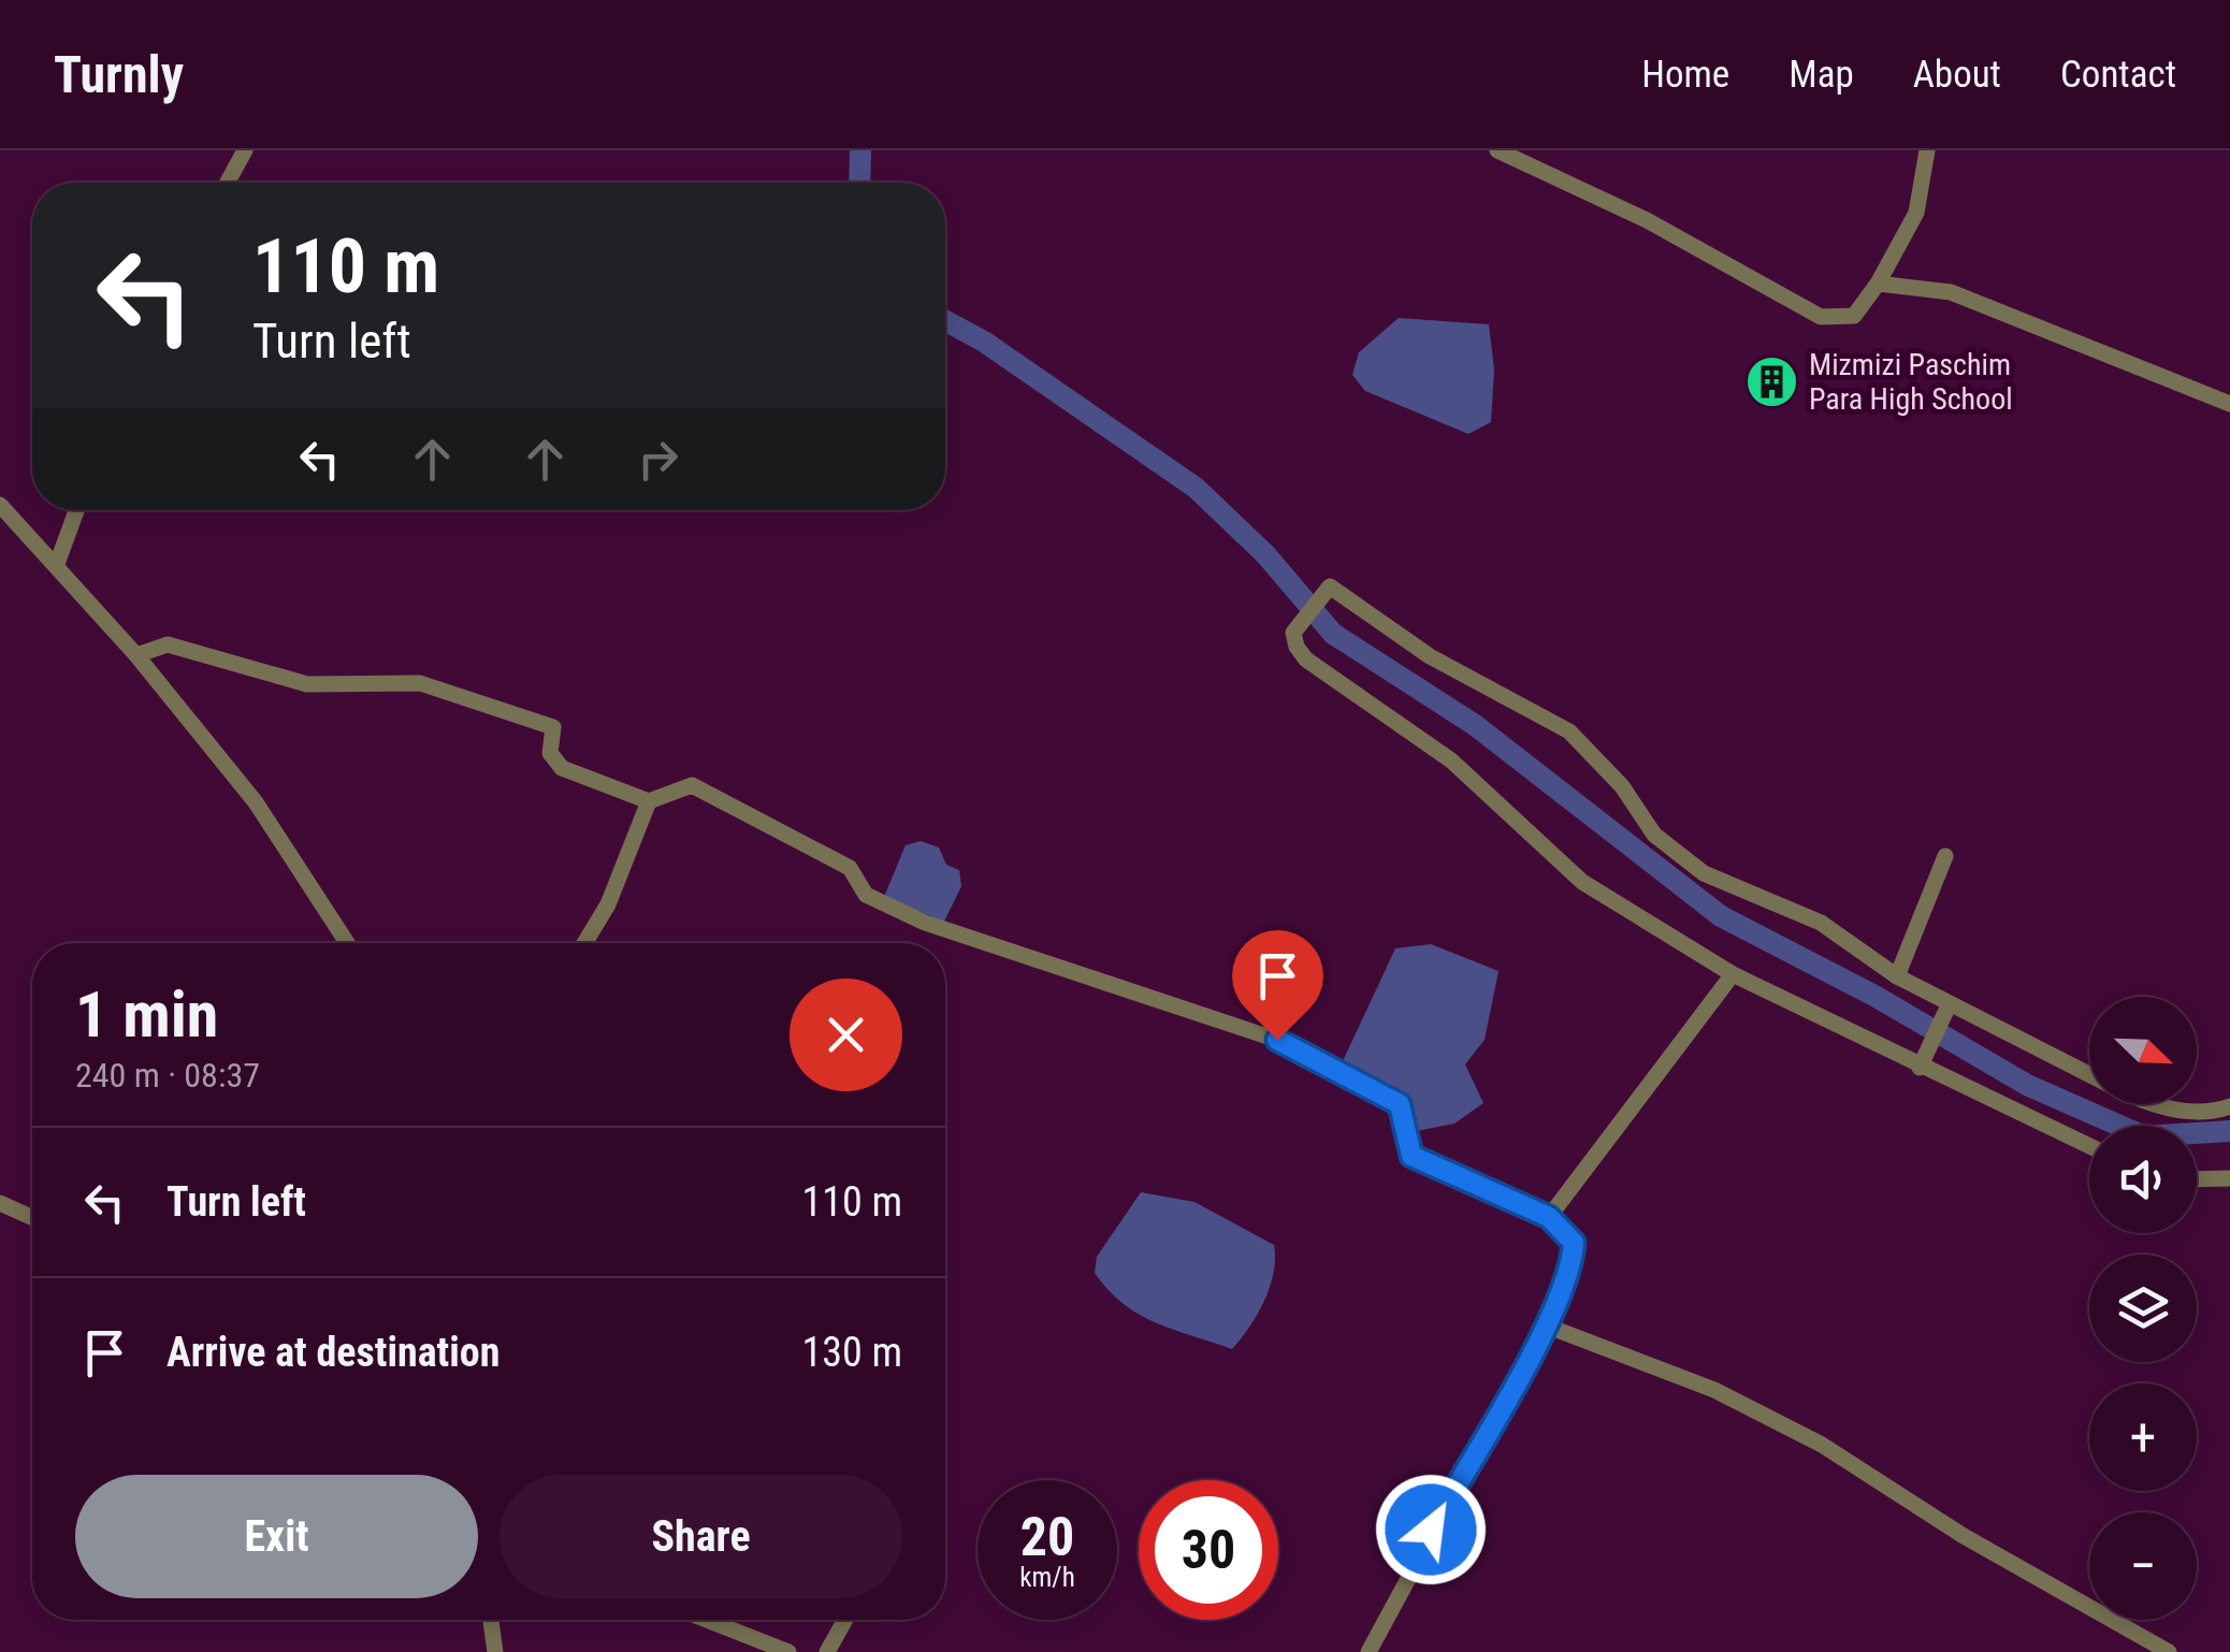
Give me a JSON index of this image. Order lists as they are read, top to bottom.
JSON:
{
  "places": {
    "building": ["Mizmizi Paschim Para High School"]
  },
  "north": "bottom right",
  "page": {
    "header": "Turnly",
    "nav": [
      "Home",
      "Map",
      "About",
      "Contact"
    ],
    "turn": ["110 m", "Turn left"],
    "heading": ["1 min", "240 m · 08:37"],
    "map_buttons": ["+", "−"],
    "list": [
      {
        "name": "Turn left",
        "value": "110 m"
      },
      {
        "name": "Arrive at destination",
        "value": "130 m"
      }
    ],
    "buttons": ["Exit", "Share"],
    "speed": "20 km/h",
    "limit": "30"
  }
}
